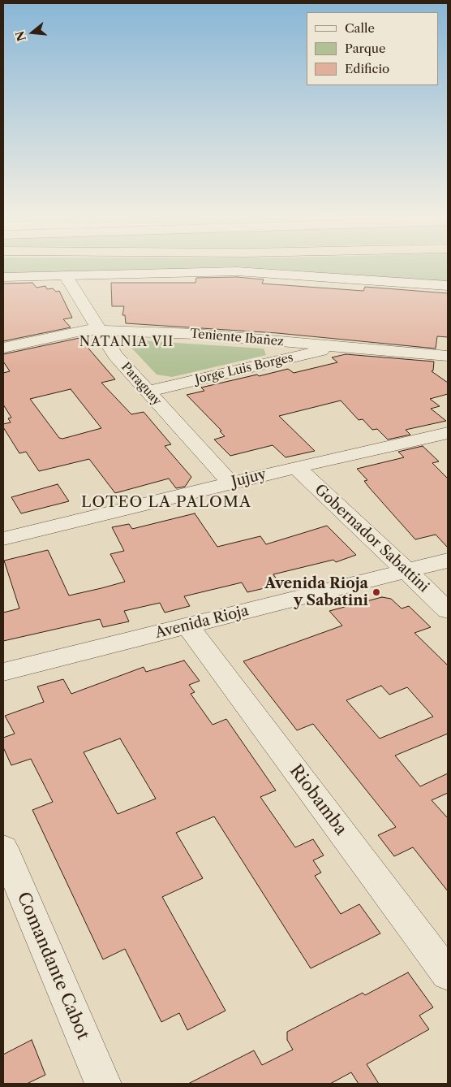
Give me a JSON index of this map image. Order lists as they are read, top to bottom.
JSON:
{
  "streets": {
    "street": [
      "Teniente Ibañez",
      "Jorge Luis Borges",
      "Paraguay",
      "Jujuy",
      "Gobernador Sabattini",
      "Avenida Rioja",
      "Riobamba",
      "Comandante Cabot"
    ]
  },
  "crossings": [
    ["Teniente Ibañez", "Jorge Luis Borges"],
    ["Teniente Ibañez", "Paraguay"],
    ["Jorge Luis Borges", "Paraguay"],
    ["Paraguay", "Jujuy"],
    ["Jujuy", "Gobernador Sabattini"],
    ["Gobernador Sabattini", "Avenida Rioja"],
    ["Avenida Rioja", "Riobamba"]
  ],
  "districts": ["NATANIA VII", "LOTEO LA PALOMA"],
  "places": ["Avenida Rioja y Sabatini"],
  "legend": ["Calle", "Parque", "Edificio"],
  "north": "left"
}
